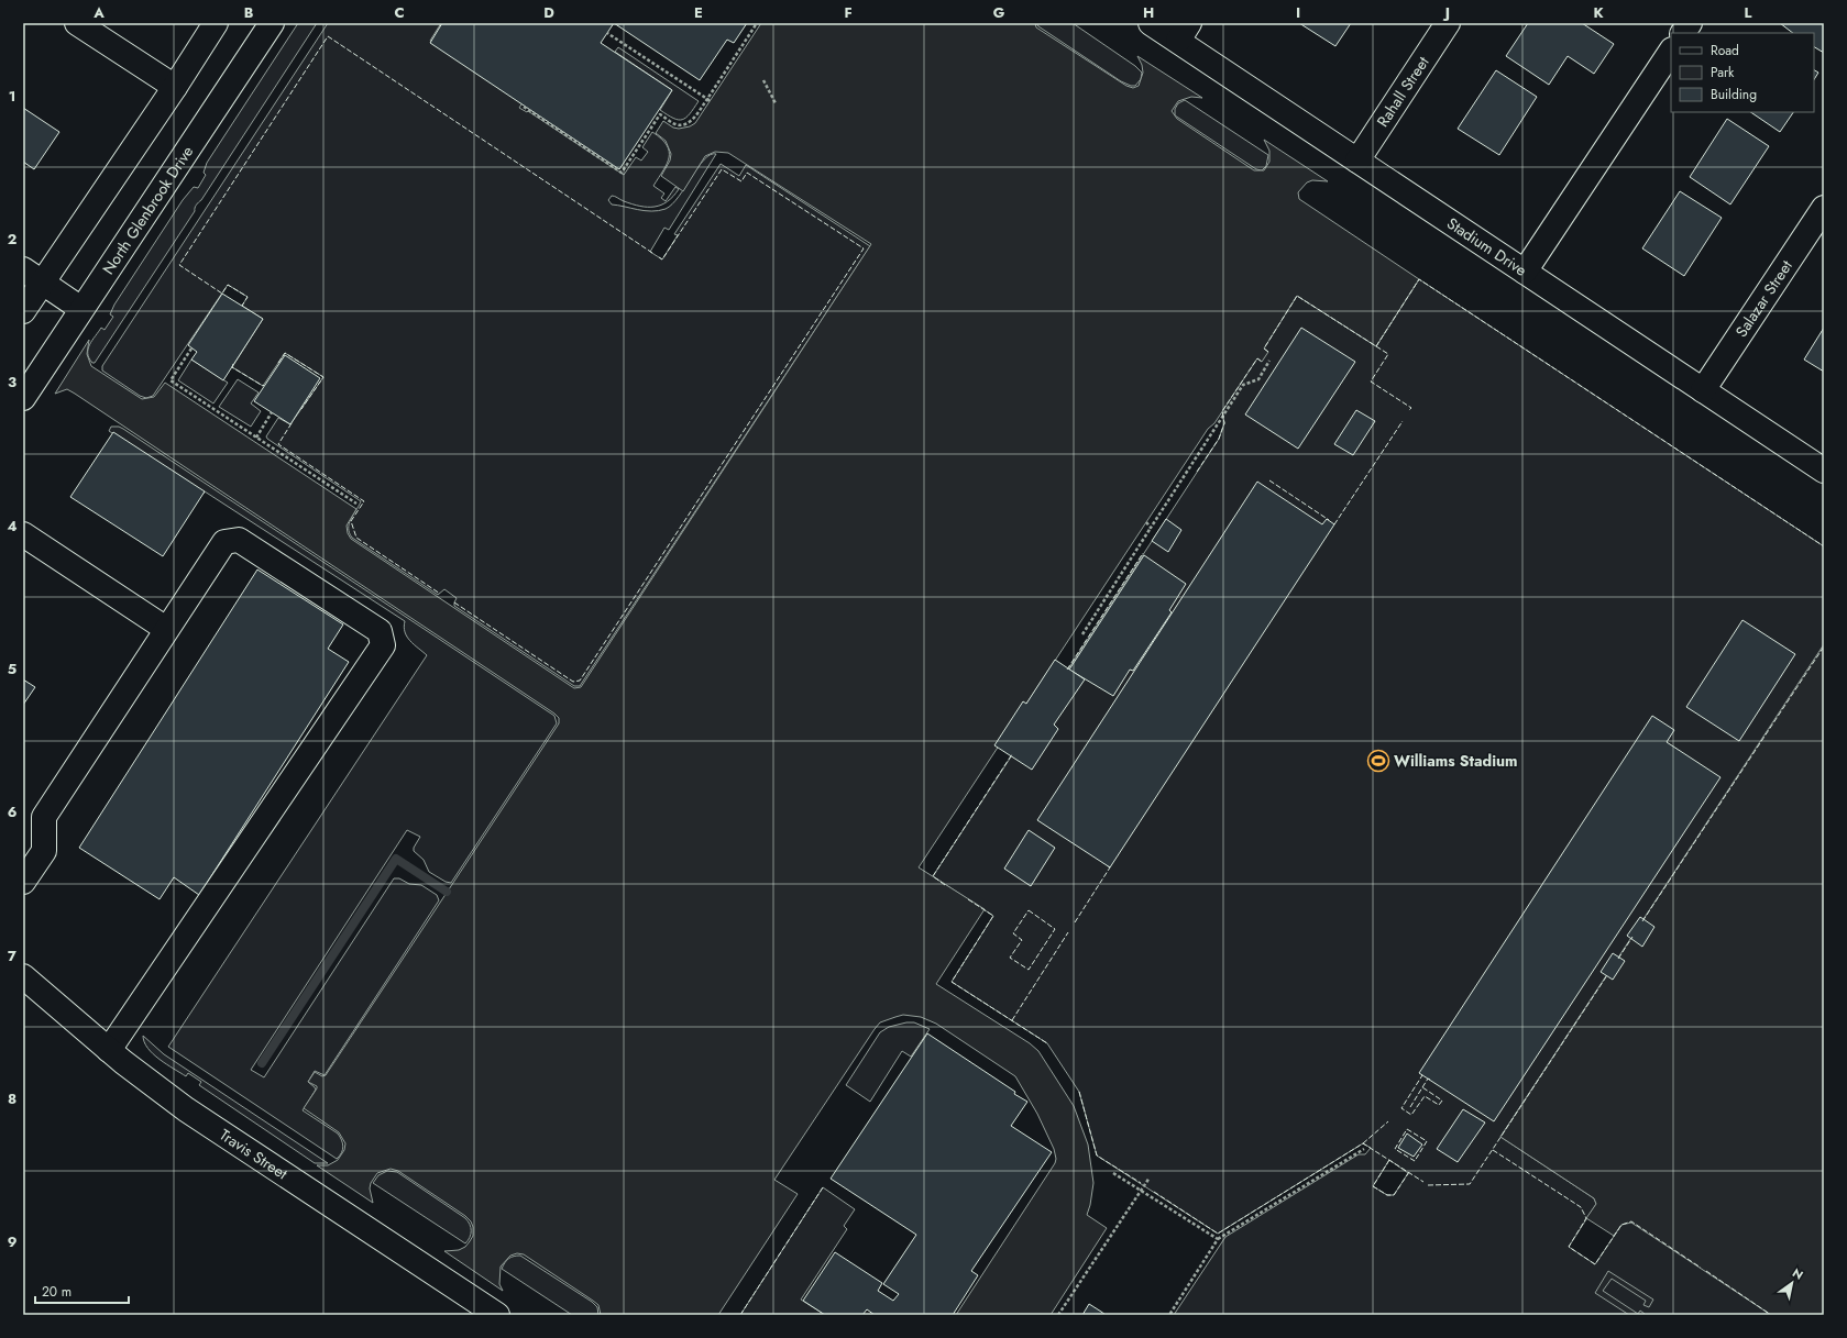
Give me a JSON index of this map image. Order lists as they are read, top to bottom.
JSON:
{
  "streets": {
    "street": [
      "Rahall Street",
      "North Glenbrook Drive",
      "Stadium Drive",
      "Salazar Street",
      "Travis Street"
    ]
  },
  "crossings": [
    ["Rahall Street", "Stadium Drive"],
    ["Stadium Drive", "Salazar Street"]
  ],
  "places": {
    "sports": ["Williams Stadium"]
  },
  "legend": ["Road", "Park", "Building"],
  "scale_bar": "20 m",
  "north": "top right",
  "grid": {
    "columns": [
      "A",
      "B",
      "C",
      "D",
      "E",
      "F",
      "G",
      "H",
      "I",
      "J",
      "K",
      "L"
    ],
    "rows": [
      "1",
      "2",
      "3",
      "4",
      "5",
      "6",
      "7",
      "8",
      "9"
    ]
  }
}
